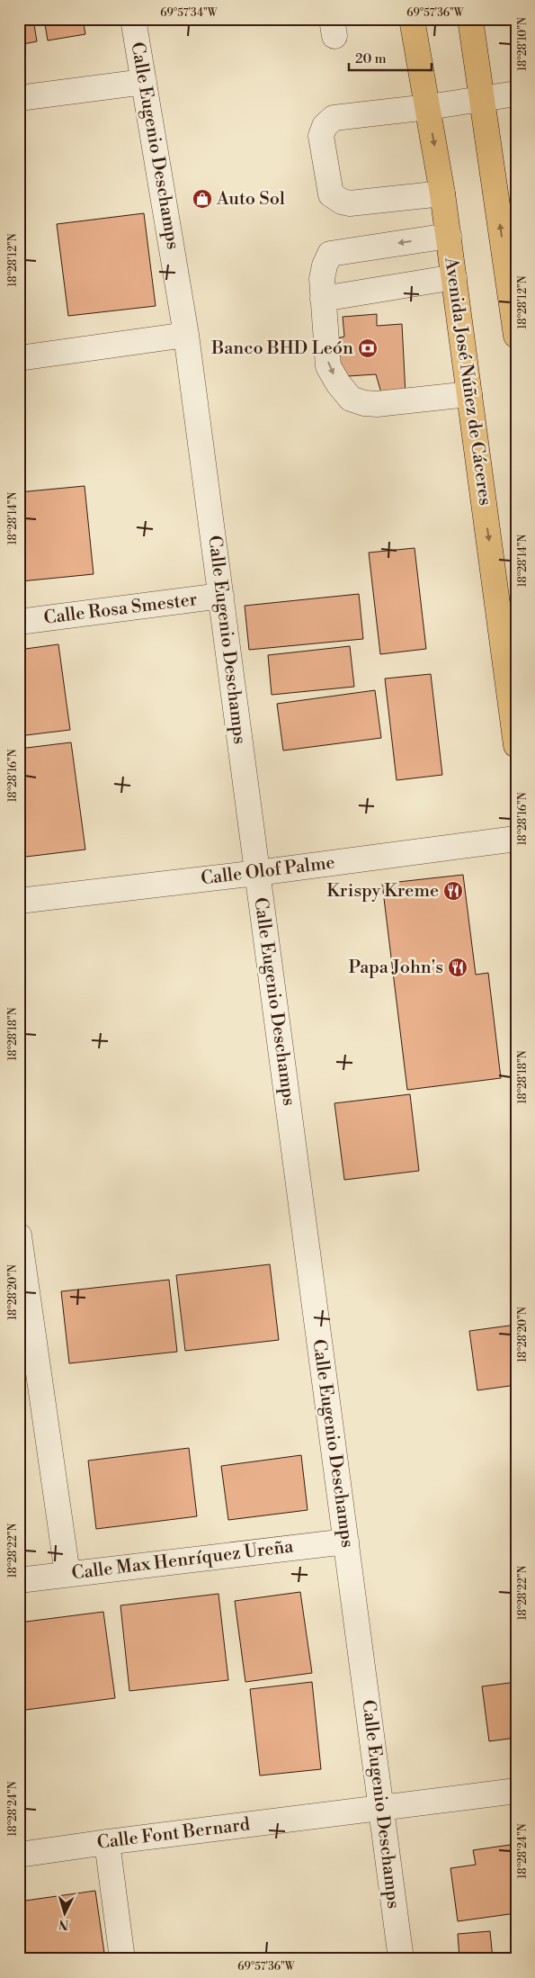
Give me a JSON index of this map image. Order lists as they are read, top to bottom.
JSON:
{
  "streets": {
    "main road": ["Avenida José Núñez de Cáceres"],
    "street": [
      "Calle Eugenio Deschamps",
      "Calle Rosa Smester",
      "Calle Olof Palme",
      "Calle Max Henríquez Ureña",
      "Calle Font Bernard"
    ]
  },
  "crossings": [
    ["Calle Eugenio Deschamps", "Calle Rosa Smester"],
    ["Calle Eugenio Deschamps", "Calle Olof Palme"],
    ["Calle Eugenio Deschamps", "Calle Max Henríquez Ureña"],
    ["Calle Eugenio Deschamps", "Calle Font Bernard"]
  ],
  "one_way": ["Avenida José Núñez de Cáceres"],
  "places": {
    "shop": ["Auto Sol"],
    "bank": ["Banco BHD León"],
    "restaurant": ["Krispy Kreme", "Papa John's"]
  },
  "scale_bar": "20 m",
  "north": "bottom",
  "coordinates": [
    "69°57'34\"W",
    "69°57'36\"W",
    "18°28'10\"N",
    "18°28'12\"N",
    "18°28'14\"N",
    "18°28'16\"N",
    "18°28'18\"N",
    "18°28'20\"N",
    "18°28'22\"N",
    "18°28'24\"N"
  ]
}
